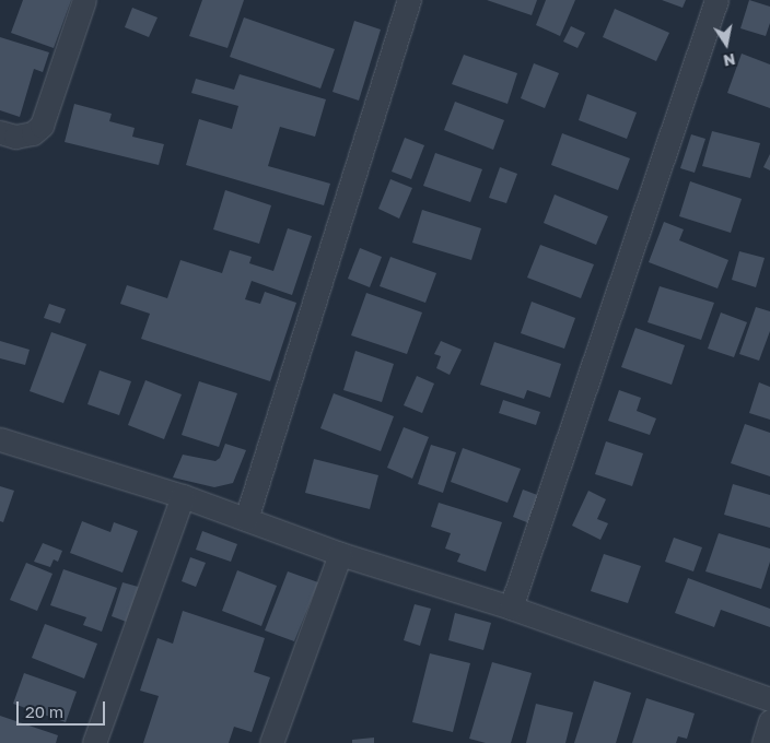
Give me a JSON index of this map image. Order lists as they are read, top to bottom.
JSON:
{
  "scale_bar": "20 m",
  "north": "bottom"
}
